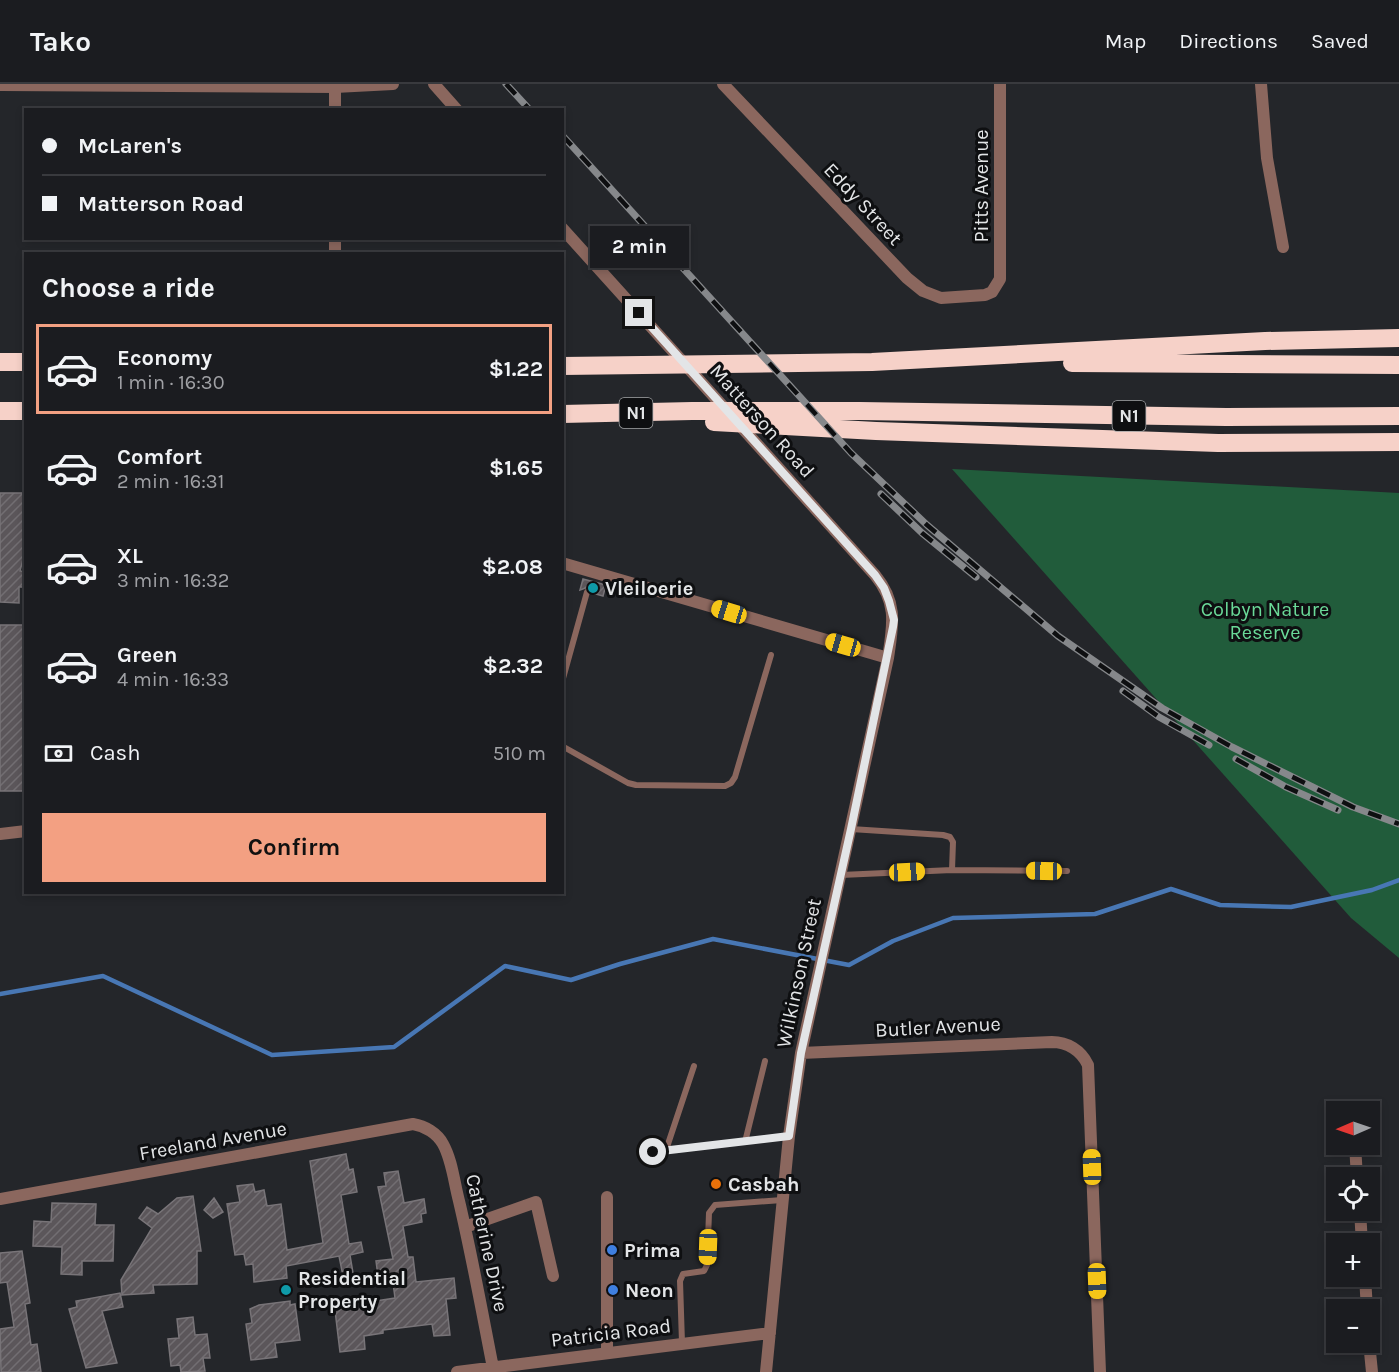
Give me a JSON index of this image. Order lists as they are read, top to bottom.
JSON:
{
  "streets": {
    "highway": ["N1"],
    "street": [
      "Pitts Avenue",
      "Eddy Street",
      "Matterson Road",
      "Wilkinson Street",
      "Butler Avenue",
      "Freeland Avenue",
      "Catherine Drive",
      "Patricia Road"
    ]
  },
  "crossings": [
    ["Pitts Avenue", "Eddy Street"],
    ["Matterson Road", "Wilkinson Street"],
    ["Wilkinson Street", "Butler Avenue"],
    ["Wilkinson Street", "Patricia Road"],
    ["Freeland Avenue", "Catherine Drive"],
    ["Catherine Drive", "Patricia Road"]
  ],
  "parks": ["Colbyn Nature Reserve"],
  "places": [
    "Vleiloerie",
    "Casbah",
    "Prima",
    "Residential Property",
    "Neon"
  ],
  "north": "left",
  "page": {
    "header": "Tako",
    "nav": ["Map", "Directions", "Saved"],
    "banner": ["McLaren's", "Matterson Road"],
    "bubble": "2 min",
    "heading": "Choose a ride",
    "list": [
      {
        "name": "Economy",
        "note": "1 min · 16:30",
        "value": "$1.22"
      },
      {
        "name": "Comfort",
        "note": "2 min · 16:31",
        "value": "$1.65"
      },
      {
        "name": "XL",
        "note": "3 min · 16:32",
        "value": "$2.08"
      },
      {
        "name": "Green",
        "note": "4 min · 16:33",
        "value": "$2.32"
      }
    ],
    "pay": ["Cash", "510 m"],
    "buttons": "Confirm",
    "map_buttons": ["+", "−"]
  }
}
